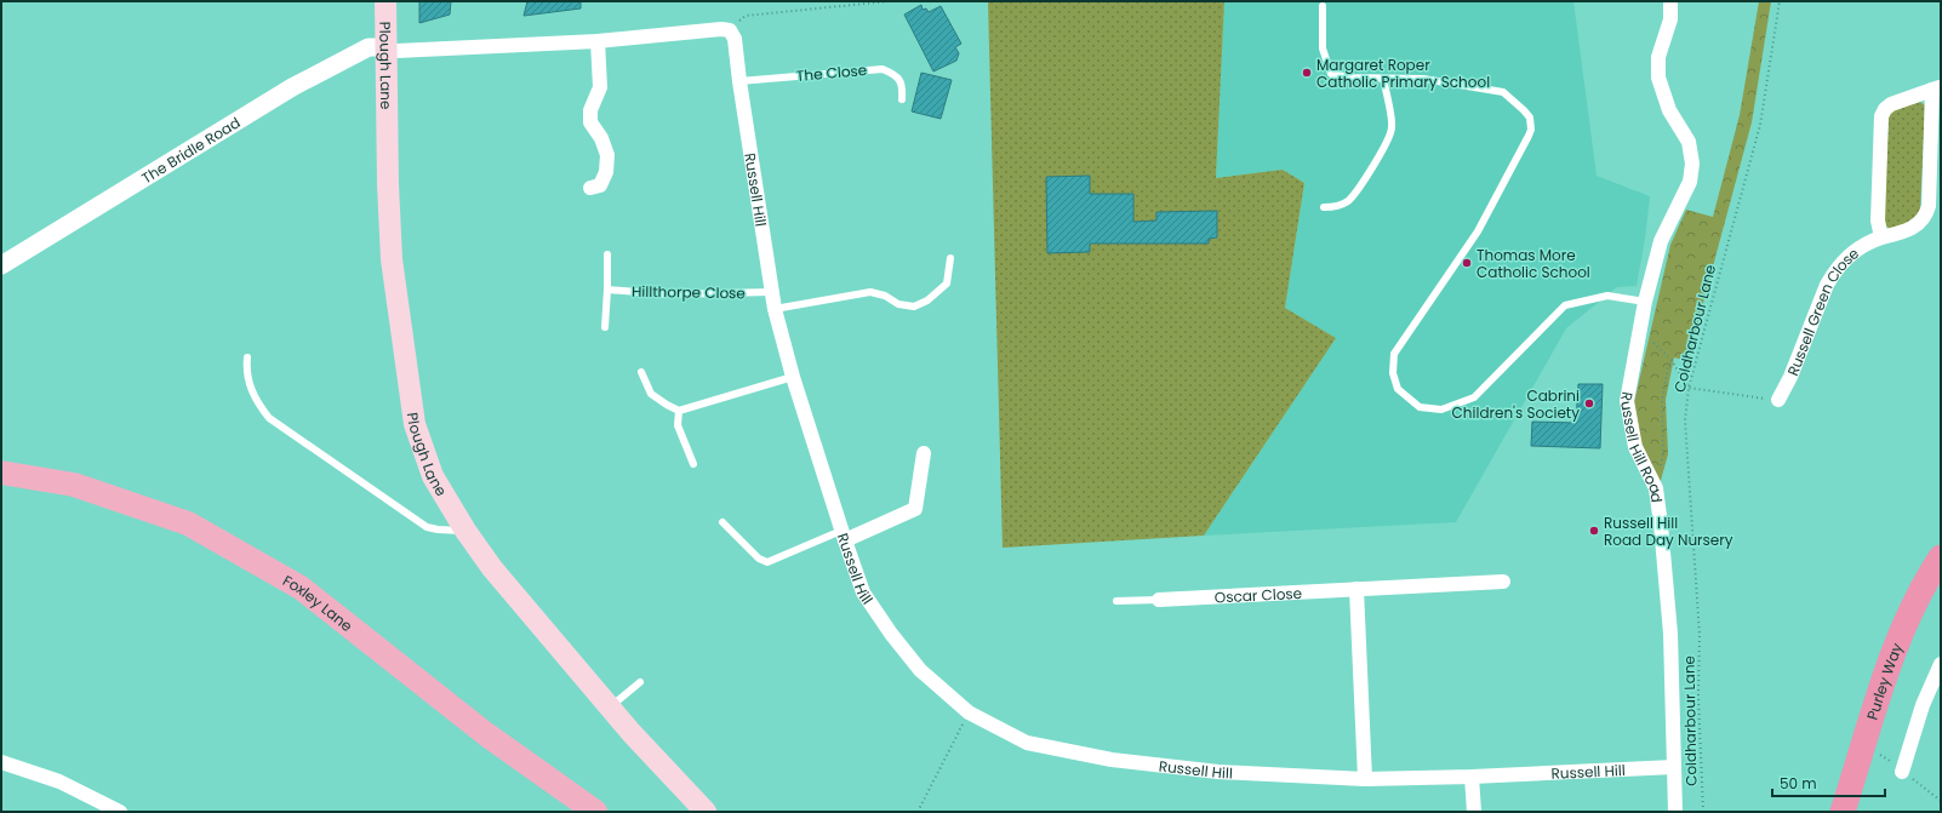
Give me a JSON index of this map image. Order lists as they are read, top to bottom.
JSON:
{
  "streets": {
    "highway": ["Purley Way"],
    "main road": ["Plough Lane", "Foxley Lane"],
    "street": [
      "The Bridle Road",
      "Russell Hill",
      "Russell Green Close",
      "Russell Hill Road",
      "Oscar Close"
    ],
    "lane": ["The Close", "Hillthorpe Close"],
    "path": ["Coldharbour Lane"]
  },
  "crossings": [
    ["Plough Lane", "The Bridle Road"],
    ["The Close", "Russell Hill"],
    ["Russell Hill", "Hillthorpe Close"],
    ["Russell Hill", "Russell Hill Road"]
  ],
  "places": [
    "Margaret Roper Catholic Primary School",
    "Thomas More Catholic School",
    "Cabrini Children's Society",
    "Russell Hill Road Day Nursery"
  ],
  "scale_bar": "50 m"
}
